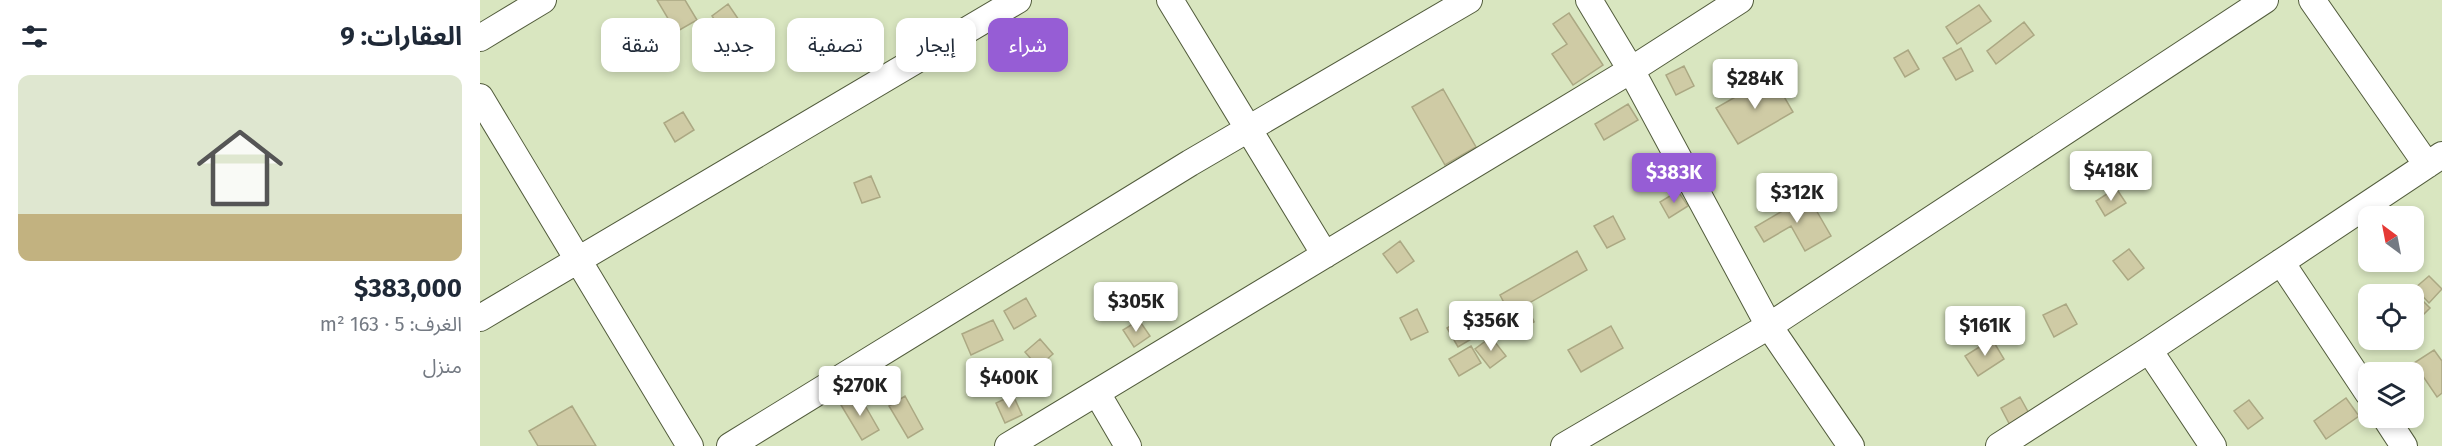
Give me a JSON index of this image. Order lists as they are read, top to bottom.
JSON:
{
  "north": "top left",
  "page": {
    "heading": "العقارات: 9",
    "chip": [
      "شراء",
      "إيجار",
      "تصفية",
      "جديد",
      "شقة"
    ],
    "price": [
      "$284K",
      "$418K",
      "$383K",
      "$312K",
      "$305K",
      "$356K",
      "$161K",
      "$400K",
      "$270K"
    ],
    "list": [
      {
        "name": "$383,000",
        "note": "الغرف: 5 · 163 m² · منزل"
      }
    ]
  }
}
